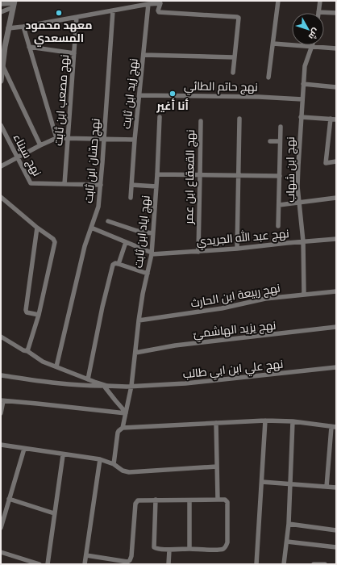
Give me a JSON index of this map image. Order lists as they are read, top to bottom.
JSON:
{
  "streets": {
    "street": [
      "نهج حاتم الطائي",
      "نهج زيد ابن ثابت",
      "نهج مصعب ابن ثابت",
      "نهج سيناء",
      "نهج حسّان ابن ثابت",
      "نهج ابن شهاب",
      "نهج القعقاع ابن عمر",
      "نهج اياد ابن ثابت",
      "نهج عبد الله الجريدي",
      "نهج ربيعة ابن الحارث",
      "نهج يزيد الهاشميّ",
      "نهج علي ابن ابي طالب"
    ]
  },
  "crossings": [
    ["نهج حاتم الطائي", "نهج زيد ابن ثابت"],
    ["نهج حاتم الطائي", "نهج ابن شهاب"],
    ["نهج مصعب ابن ثابت", "نهج سيناء"],
    ["نهج سيناء", "نهج حسّان ابن ثابت"],
    ["نهج ابن شهاب", "نهج عبد الله الجريدي"],
    ["نهج ابن شهاب", "نهج ربيعة ابن الحارث"],
    ["نهج القعقاع ابن عمر", "نهج عبد الله الجريدي"],
    ["نهج اياد ابن ثابت", "نهج عبد الله الجريدي"],
    ["نهج اياد ابن ثابت", "نهج ربيعة ابن الحارث"],
    ["نهج اياد ابن ثابت", "نهج يزيد الهاشميّ"],
    ["نهج اياد ابن ثابت", "نهج علي ابن ابي طالب"]
  ],
  "places": ["معهد محمود المسعدي", "أنا أغير"],
  "north": "bottom right"
}
